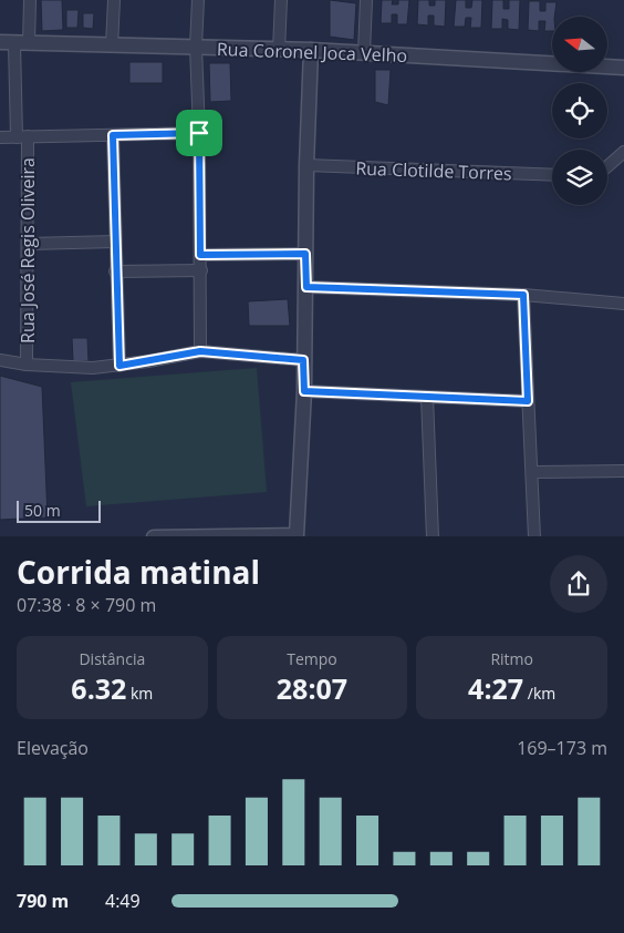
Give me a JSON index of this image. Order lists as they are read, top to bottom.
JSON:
{
  "streets": {
    "street": ["Rua Coronel Joca Velho", "Rua Clotilde Torres", "Rua José Regis Oliveira"]
  },
  "crossings": [
    ["Rua Coronel Joca Velho", "Rua José Regis Oliveira"]
  ],
  "scale_bar": "50 m",
  "north": "left",
  "page": {
    "scale": "50 m",
    "heading": ["Corrida matinal", "07:38 · 8 × 790 m"],
    "stats": [
      ["Distância", "6.32 km"],
      ["Tempo", "28:07"],
      ["Ritmo", "4:27 /km"]
    ],
    "chart": ["Elevação", "169–173 m"],
    "list": [
      {
        "name": "790 m",
        "note": "4:49"
      }
    ]
  }
}
